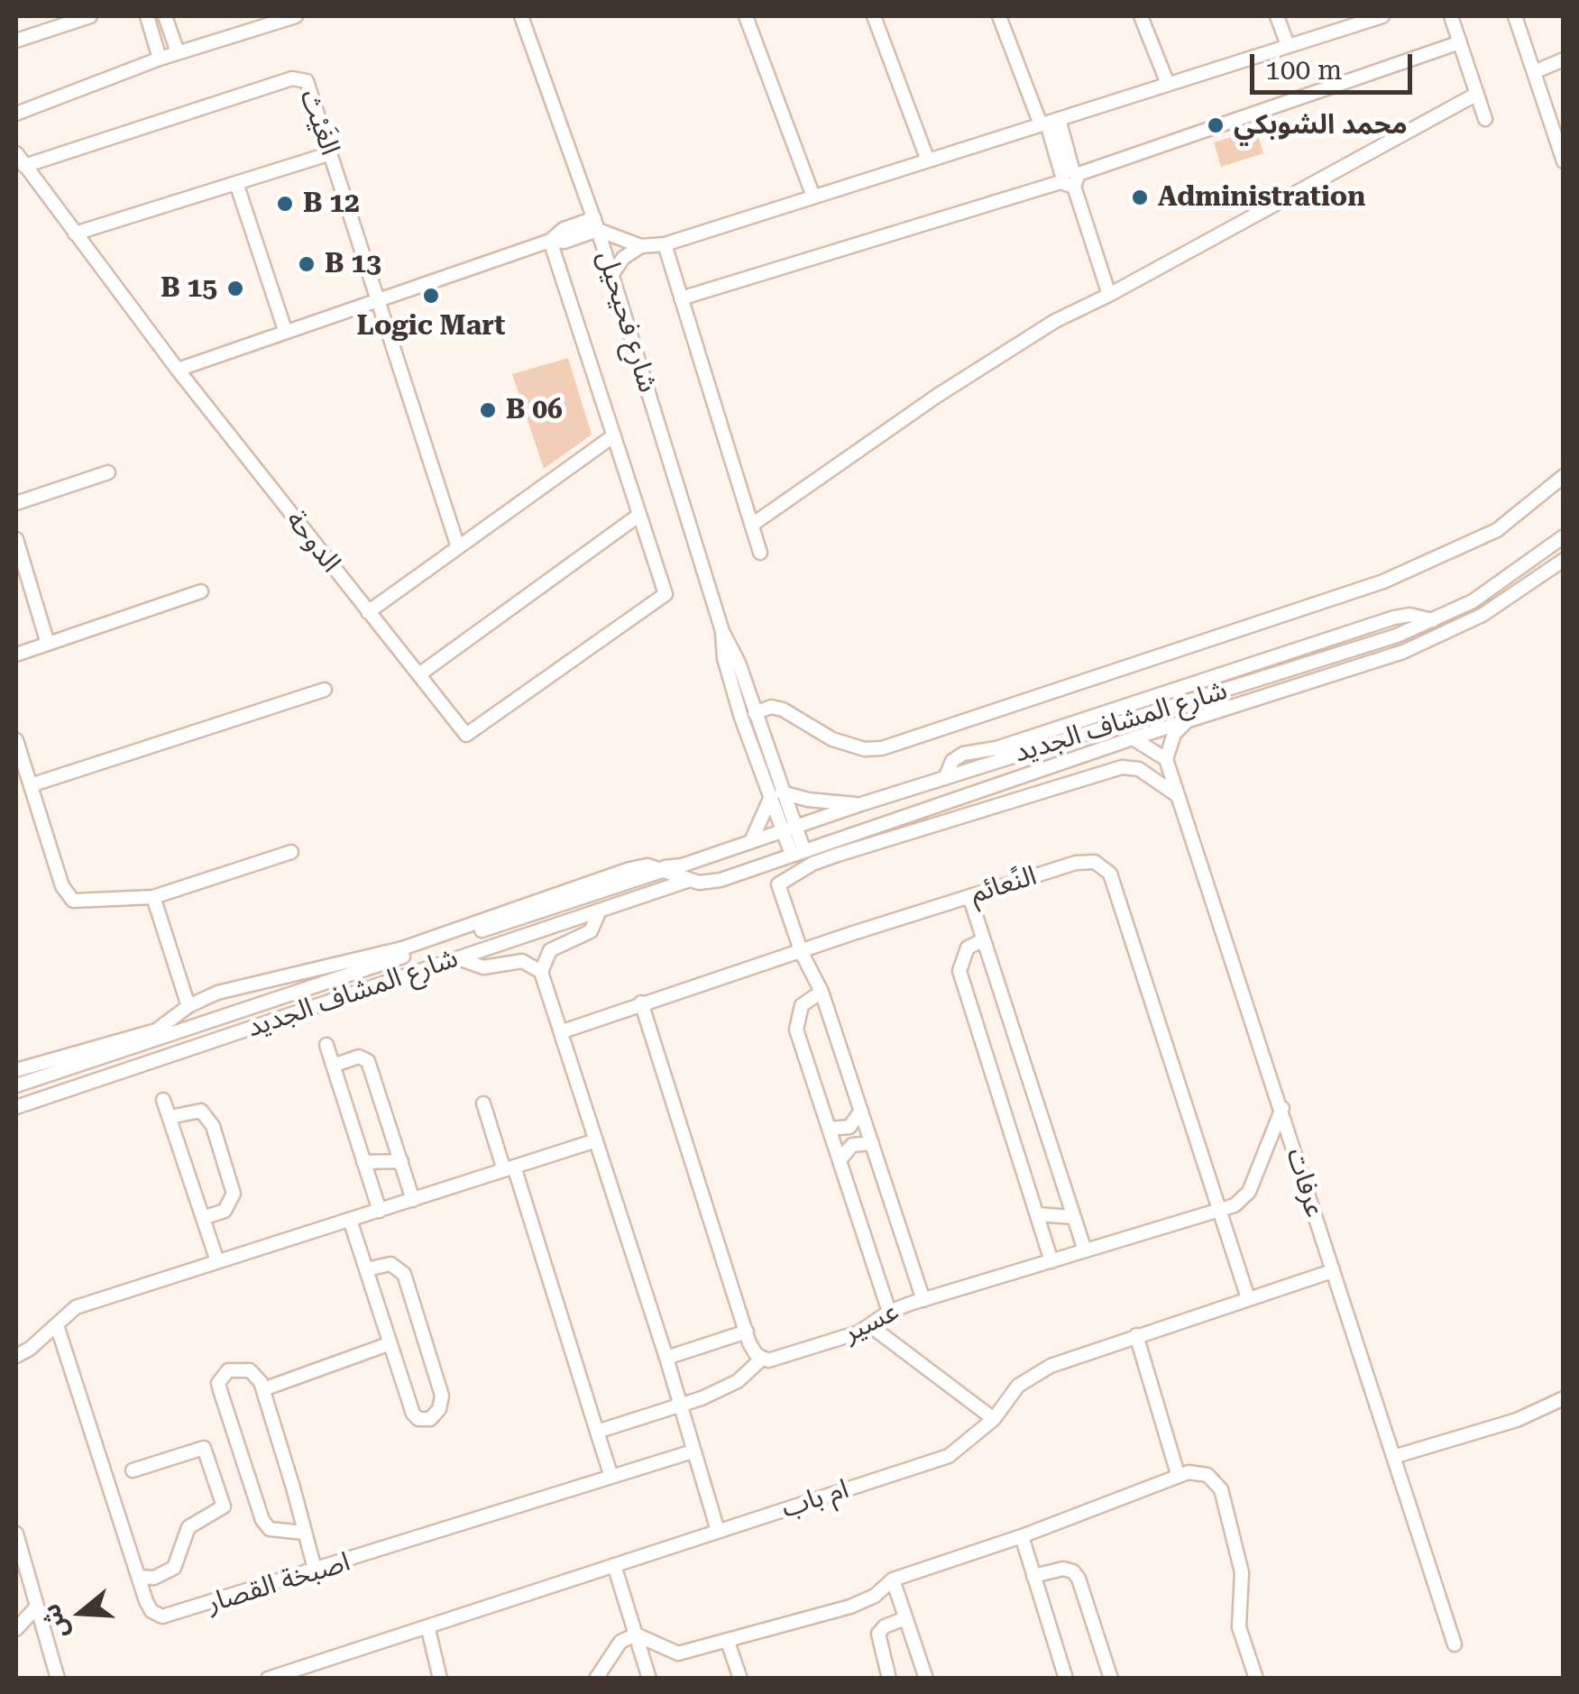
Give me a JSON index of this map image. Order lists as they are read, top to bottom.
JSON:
{
  "streets": {
    "street": [
      "الغَيْث",
      "شارع فحيحيل",
      "الدوحة",
      "شارع المشاف الجديد",
      "النًعائم",
      "عرفات",
      "عسير",
      "ام باب",
      "اصبخة القصار"
    ]
  },
  "crossings": [
    ["الغَيْث", "الدوحة"],
    ["شارع فحيحيل", "شارع المشاف الجديد"],
    ["شارع المشاف الجديد", "النًعائم"],
    ["شارع المشاف الجديد", "عرفات"],
    ["النًعائم", "عسير"],
    ["عرفات", "عسير"],
    ["عرفات", "ام باب"]
  ],
  "places": [
    "محمد الشوبكي",
    "Administration",
    "B 12",
    "B 13",
    "B 15",
    "Logic Mart",
    "B 06"
  ],
  "scale_bar": "100 m",
  "north": "left"
}
